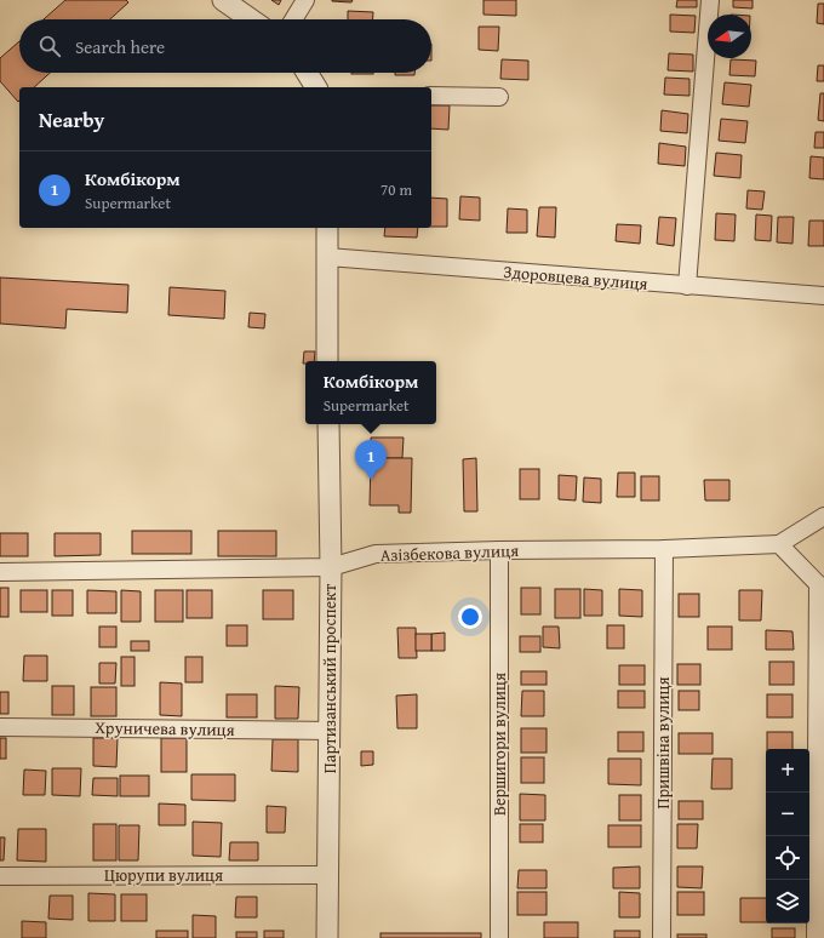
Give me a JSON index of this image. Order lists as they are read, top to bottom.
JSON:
{
  "streets": {
    "street": [
      "Здоровцева вулиця",
      "Азізбекова вулиця",
      "Партизанський проспект",
      "Хруничева вулиця",
      "Пришвіна вулиця",
      "Вершигори вулиця",
      "Цюрупи вулиця"
    ]
  },
  "crossings": [
    ["Азізбекова вулиця", "Партизанський проспект"],
    ["Азізбекова вулиця", "Пришвіна вулиця"],
    ["Азізбекова вулиця", "Вершигори вулиця"],
    ["Партизанський проспект", "Хруничева вулиця"],
    ["Партизанський проспект", "Цюрупи вулиця"]
  ],
  "north": "left",
  "page": {
    "search": "Search here",
    "heading": "Nearby",
    "list": [
      {
        "mark": "1",
        "name": "Комбікорм",
        "note": "Supermarket",
        "value": "70 m"
      }
    ],
    "popup": ["Комбікорм", "Supermarket"],
    "pins": "1",
    "map_buttons": ["+", "−"]
  }
}
